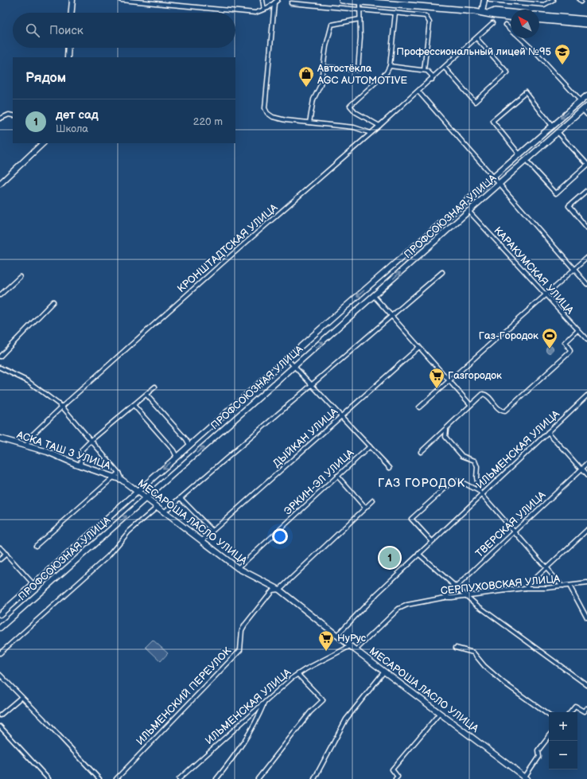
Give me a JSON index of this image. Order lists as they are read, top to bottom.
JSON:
{
  "streets": {
    "street": [
      "ПРОФСОЮЗНАЯ УЛИЦА",
      "КРОНШТАДТСКАЯ УЛИЦА",
      "КАРАКУМСКАЯ УЛИЦА",
      "ДЫЙКАН УЛИЦА",
      "ИЛЬМЕНСКАЯ УЛИЦА",
      "АСКА ТАШ 3 УЛИЦА",
      "ЭРКИН-ЭЛ УЛИЦА",
      "МЕСАРОША ЛАСЛО УЛИЦА",
      "ТВЕРСКАЯ УЛИЦА",
      "СЕРПУХОВСКАЯ УЛИЦА",
      "ИЛЬМЕНСКИЙ ПЕРЕУЛОК"
    ]
  },
  "crossings": [
    ["ПРОФСОЮЗНАЯ УЛИЦА", "КАРАКУМСКАЯ УЛИЦА"],
    ["ПРОФСОЮЗНАЯ УЛИЦА", "МЕСАРОША ЛАСЛО УЛИЦА"],
    ["КРОНШТАДТСКАЯ УЛИЦА", "АСКА ТАШ 3 УЛИЦА"],
    ["КРОНШТАДТСКАЯ УЛИЦА", "МЕСАРОША ЛАСЛО УЛИЦА"],
    ["ДЫЙКАН УЛИЦА", "МЕСАРОША ЛАСЛО УЛИЦА"],
    ["ИЛЬМЕНСКАЯ УЛИЦА", "МЕСАРОША ЛАСЛО УЛИЦА"],
    ["АСКА ТАШ 3 УЛИЦА", "МЕСАРОША ЛАСЛО УЛИЦА"],
    ["ЭРКИН-ЭЛ УЛИЦА", "МЕСАРОША ЛАСЛО УЛИЦА"],
    ["МЕСАРОША ЛАСЛО УЛИЦА", "СЕРПУХОВСКАЯ УЛИЦА"],
    ["МЕСАРОША ЛАСЛО УЛИЦА", "ИЛЬМЕНСКИЙ ПЕРЕУЛОК"],
    ["ТВЕРСКАЯ УЛИЦА", "СЕРПУХОВСКАЯ УЛИЦА"]
  ],
  "districts": ["ГАЗ ГОРОДОК"],
  "places": {
    "school or university": ["Профессиональный лицей №95"],
    "shop": ["Автостёкла AGC AUTOMOTIVE"],
    "sports": ["Газ-Городок"],
    "supermarket": ["Газгородок", "НуРус"]
  },
  "north": "top left",
  "page": {
    "search": "Поиск",
    "heading": "Рядом",
    "list": [
      {
        "mark": "1",
        "name": "дет сад",
        "note": "Школа",
        "value": "220 m"
      }
    ],
    "pins": "1",
    "map_buttons": ["+", "−"]
  }
}
